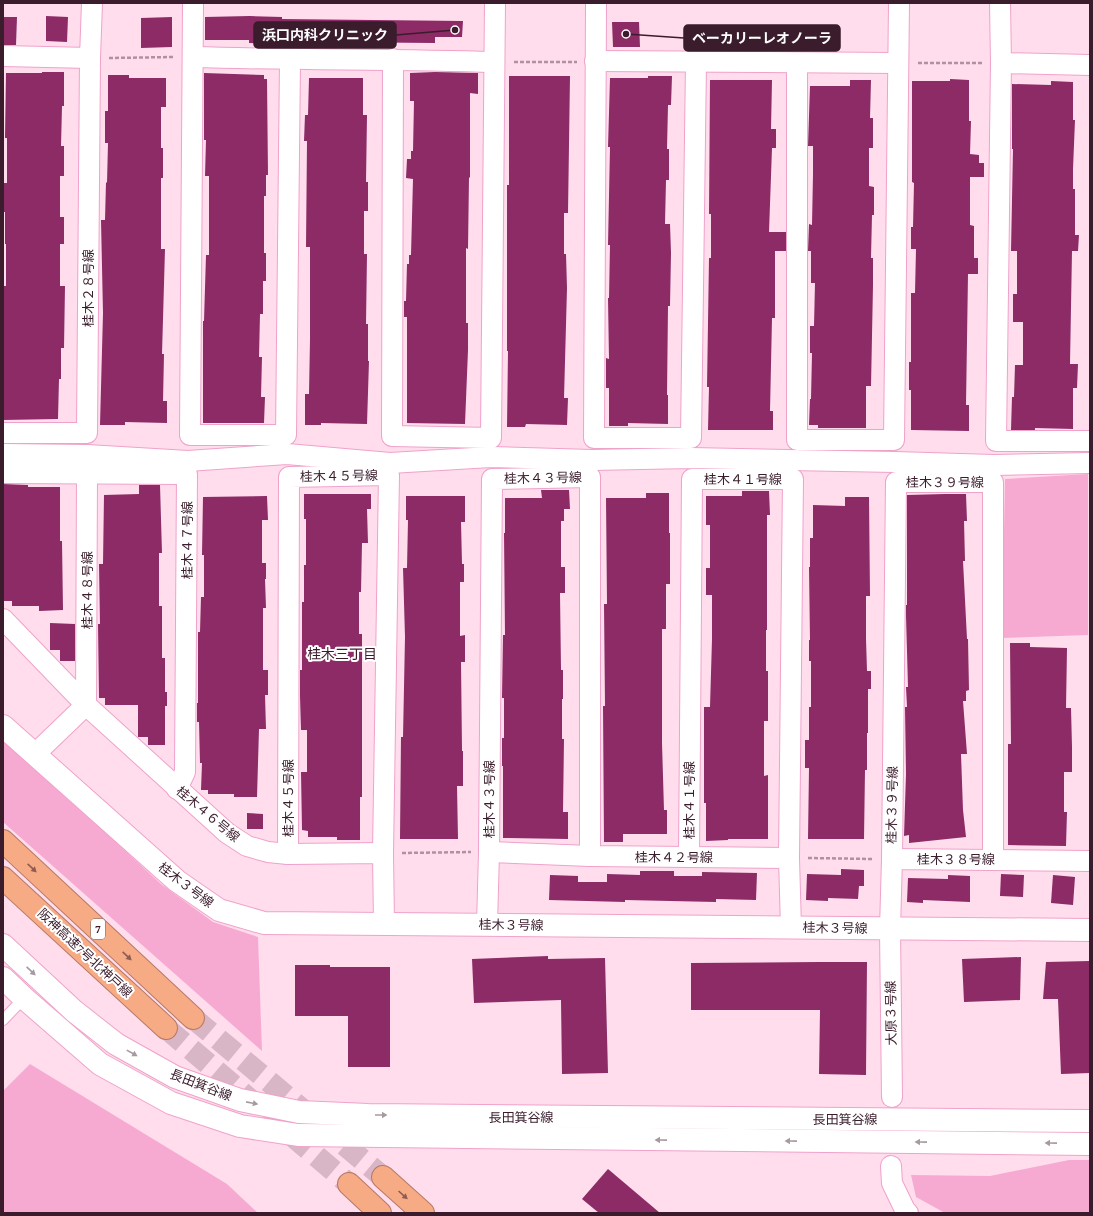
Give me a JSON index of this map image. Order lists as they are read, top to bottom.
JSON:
{
  "streets": {
    "highway": ["7", "阪神高速7号北神戸線"],
    "street": [
      "桂木２８号線",
      "桂木４５号線",
      "桂木４３号線",
      "桂木４１号線",
      "桂木３９号線",
      "桂木４７号線",
      "桂木４８号線",
      "桂木４６号線",
      "桂木４２号線",
      "桂木３８号線",
      "桂木３号線",
      "大原３号線",
      "長田箕谷線"
    ]
  },
  "crossings": [
    ["桂木４５号線", "桂木４６号線"],
    ["桂木４３号線", "桂木４２号線"],
    ["桂木４３号線", "桂木３号線"],
    ["桂木４１号線", "桂木４２号線"],
    ["桂木３９号線", "桂木３８号線"],
    ["桂木４７号線", "桂木４８号線"],
    ["桂木４７号線", "桂木４６号線"],
    ["桂木４８号線", "桂木４６号線"],
    ["桂木３号線", "大原３号線"]
  ],
  "districts": ["桂木三丁目"],
  "places": ["浜口内科クリニック", "ベーカリーレオノーラ"]
}
